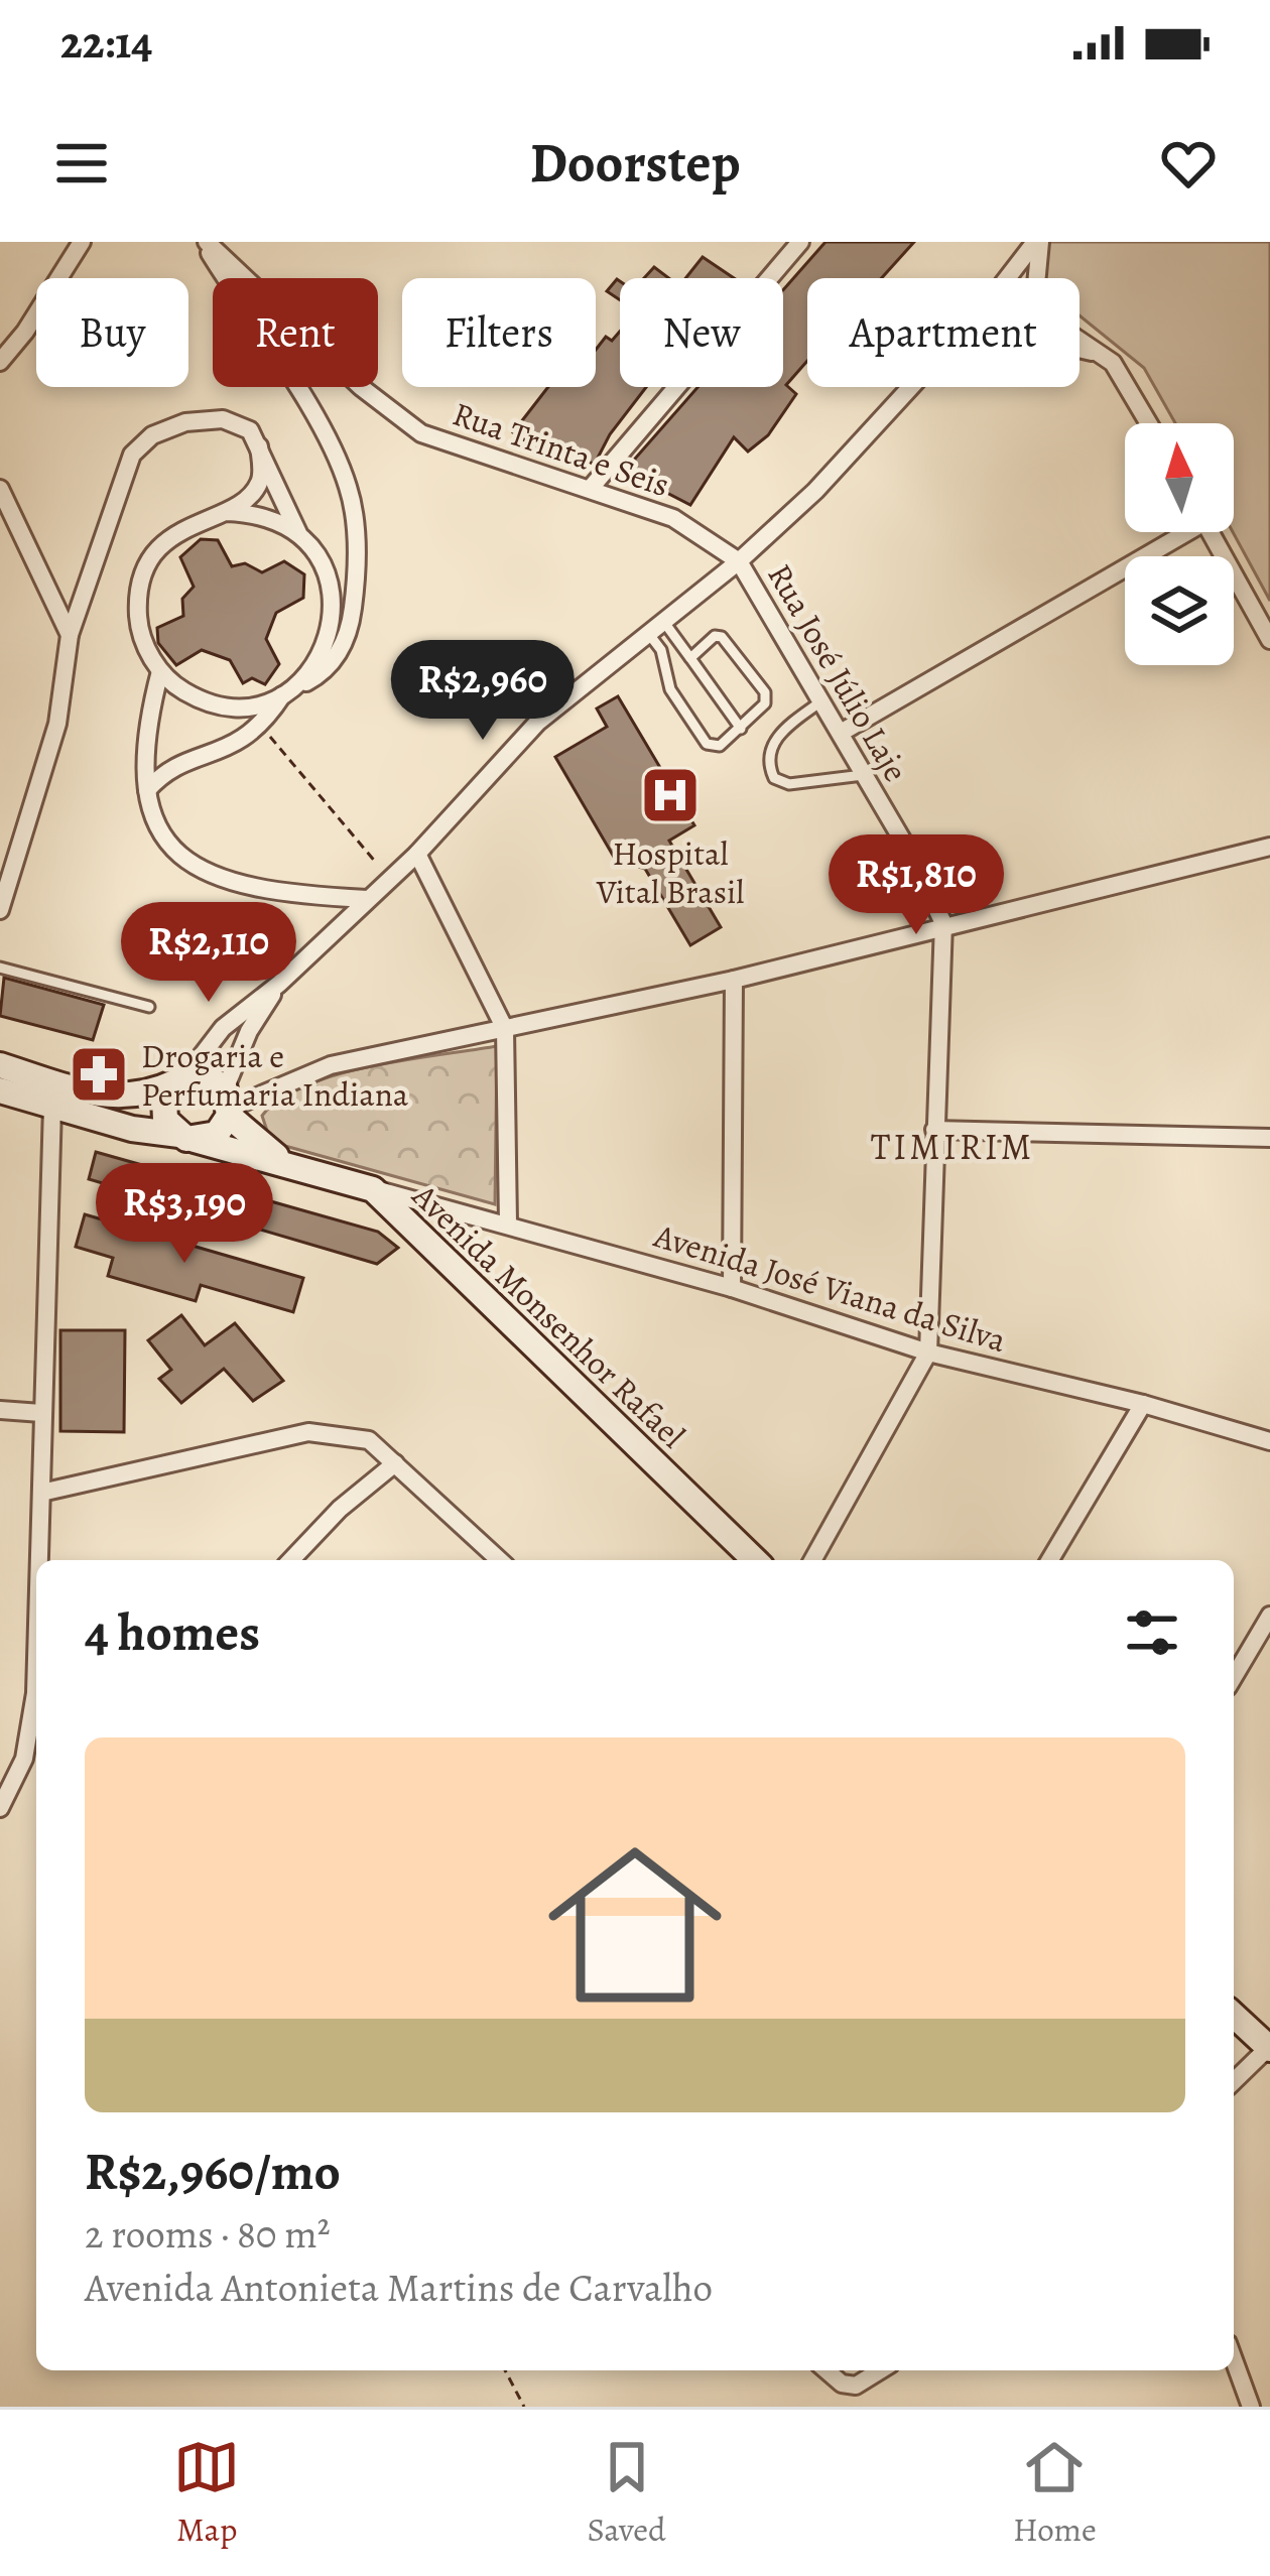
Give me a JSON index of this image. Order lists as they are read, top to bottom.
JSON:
{
  "streets": {
    "main road": ["Avenida Monsenhor Rafael"],
    "street": ["Rua Trinta e Seis", "Rua José Júlio Laje", "Avenida José Viana da Silva"]
  },
  "crossings": [
    ["Rua Trinta e Seis", "Rua José Júlio Laje"],
    ["Rua José Júlio Laje", "Avenida José Viana da Silva"],
    ["Avenida José Viana da Silva", "Avenida Monsenhor Rafael"]
  ],
  "districts": ["TIMIRIM"],
  "places": {
    "hospital": ["Hospital Vital Brasil"],
    "pharmacy": ["Drogaria e Perfumaria Indiana"]
  },
  "north": "top",
  "page": {
    "status": "22:14",
    "header": "Doorstep",
    "chip": [
      "Buy",
      "Rent",
      "Filters",
      "New",
      "Apartment"
    ],
    "price": [
      "R$2,960",
      "R$1,810",
      "R$2,110",
      "R$3,190"
    ],
    "heading": "4 homes",
    "list": [
      {
        "name": "R$2,960/mo",
        "note": "2 rooms · 80 m² · Avenida Antonieta Martins de Carvalho"
      }
    ],
    "tabs": ["Map", "Saved", "Home"]
  }
}
